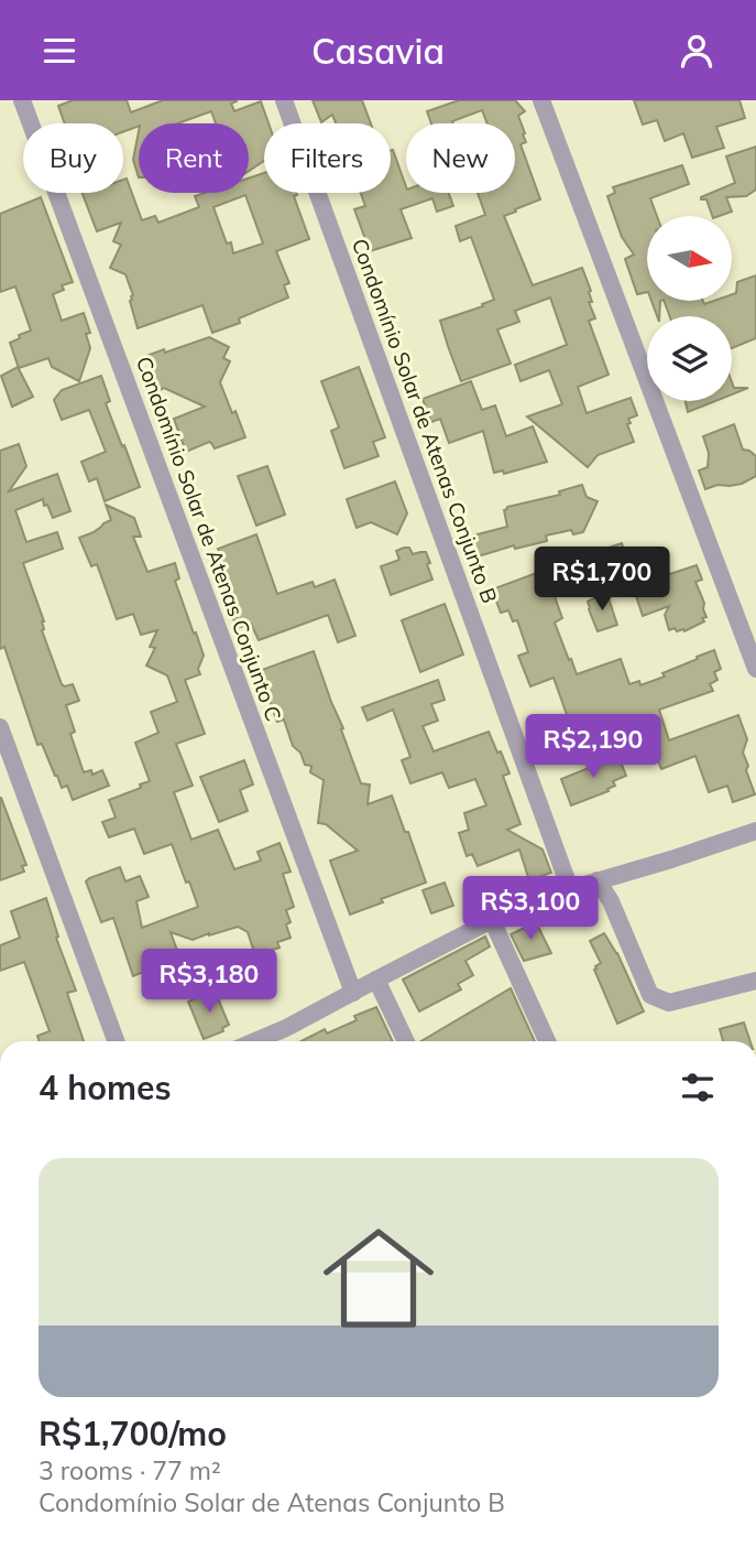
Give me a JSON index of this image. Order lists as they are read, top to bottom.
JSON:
{
  "streets": {
    "street": ["Condomínio Solar de Atenas Conjunto B", "Condomínio Solar de Atenas Conjunto C"]
  },
  "north": "right",
  "page": {
    "header": "Casavia",
    "chip": [
      "Buy",
      "Rent",
      "Filters",
      "New"
    ],
    "price": [
      "R$1,700",
      "R$2,190",
      "R$3,100",
      "R$3,180"
    ],
    "heading": "4 homes",
    "list": [
      {
        "name": "R$1,700/mo",
        "note": "3 rooms · 77 m² · Condomínio Solar de Atenas Conjunto B"
      }
    ]
  }
}
